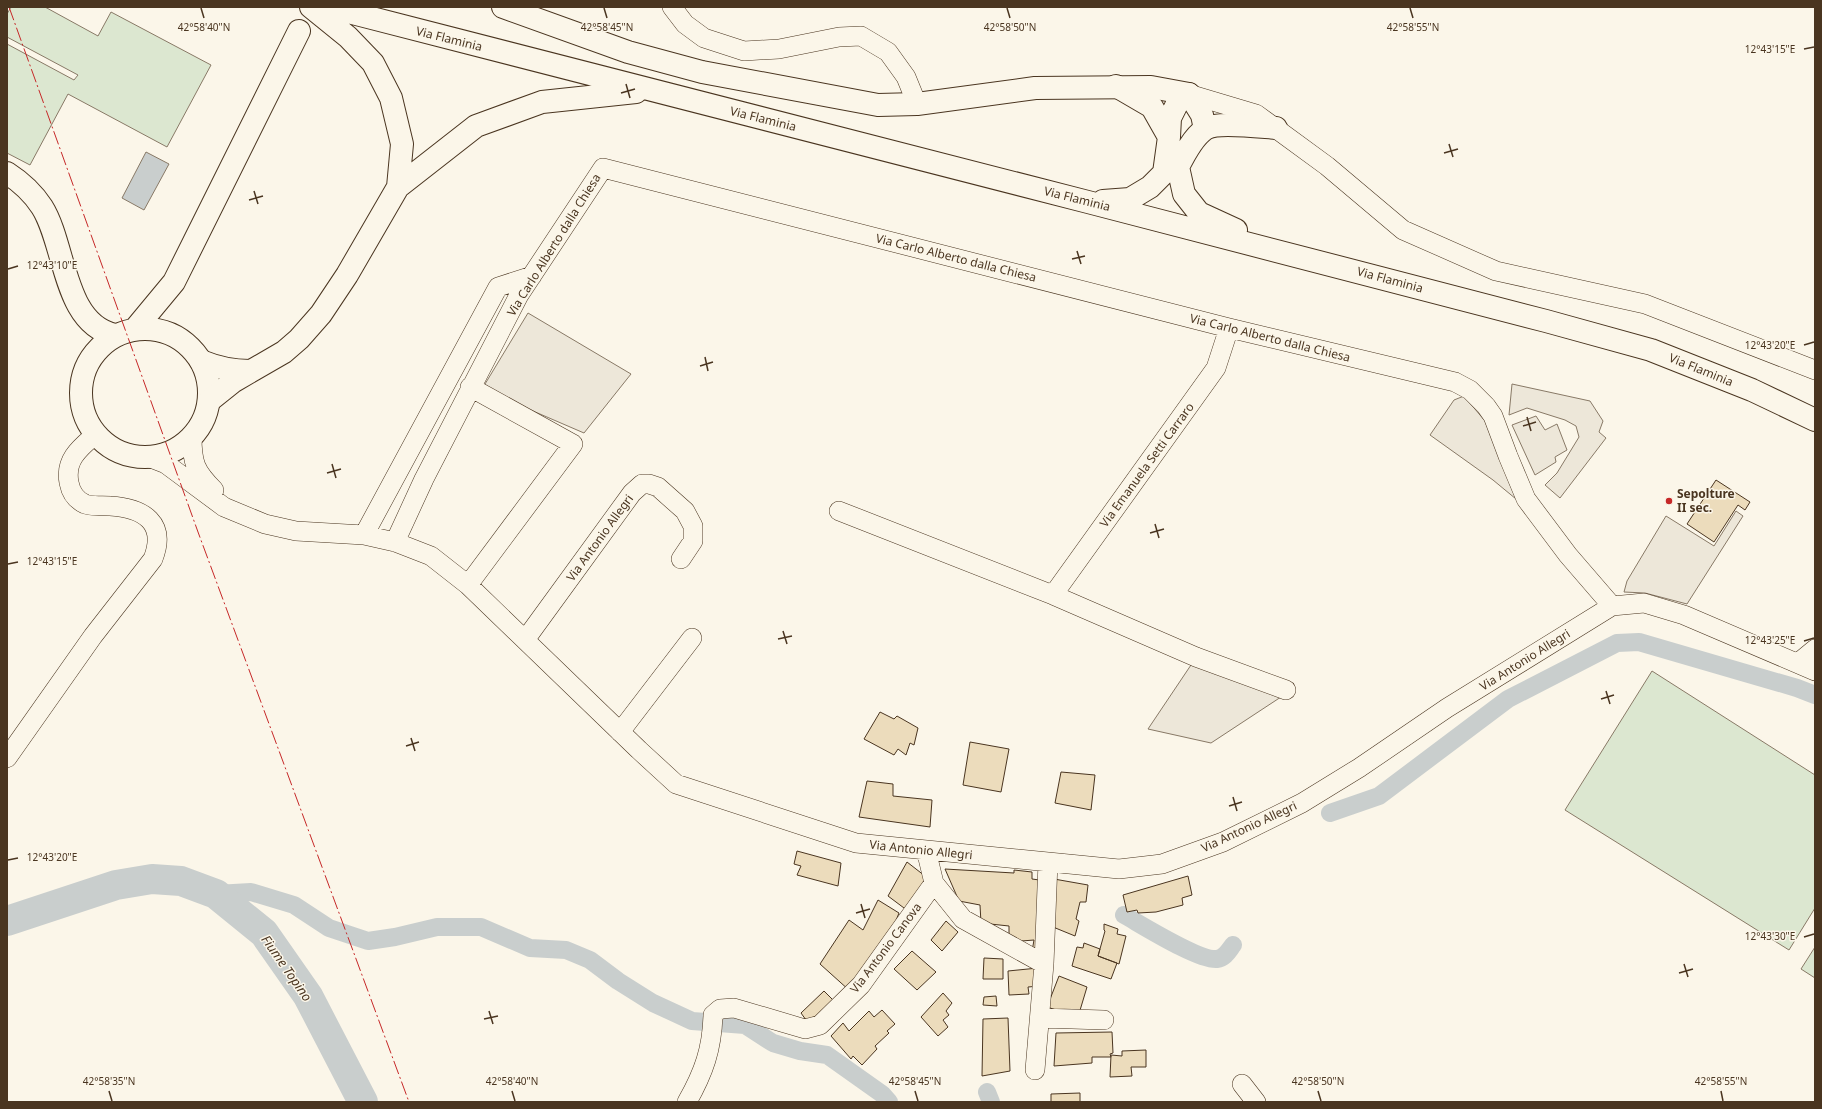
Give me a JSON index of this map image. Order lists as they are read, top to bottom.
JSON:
{
  "streets": {
    "main road": ["Via Flaminia"],
    "street": [
      "Via Carlo Alberto dalla Chiesa",
      "Via Emanuela Setti Carraro",
      "Via Antonio Allegri",
      "Via Antonio Canova"
    ]
  },
  "crossings": [
    ["Via Carlo Alberto dalla Chiesa", "Via Emanuela Setti Carraro"],
    ["Via Carlo Alberto dalla Chiesa", "Via Antonio Allegri"]
  ],
  "water": ["Fiume Topino"],
  "places": ["Sepolture II sec."],
  "coordinates": [
    "42°58'40\"N",
    "42°58'45\"N",
    "42°58'50\"N",
    "42°58'55\"N",
    "12°43'15\"E",
    "12°43'10\"E",
    "12°43'20\"E",
    "12°43'25\"E",
    "12°43'30\"E",
    "42°58'35\"N"
  ]
}
